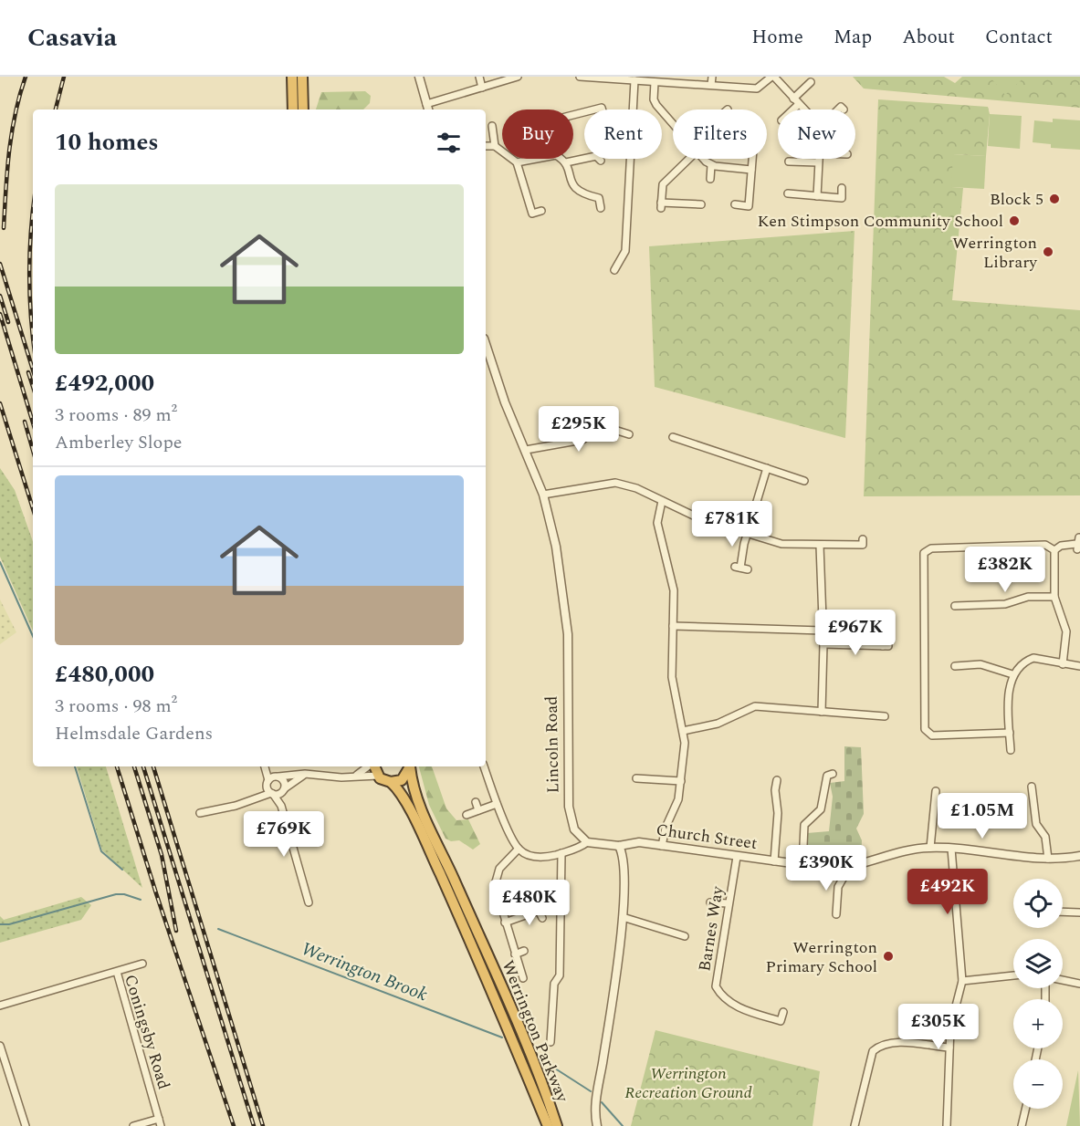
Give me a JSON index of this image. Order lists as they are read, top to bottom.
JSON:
{
  "streets": {
    "highway": ["Werrington Parkway"],
    "street": [
      "Lincoln Road",
      "Church Street",
      "Barnes Way",
      "Coningsby Road"
    ]
  },
  "crossings": [
    ["Church Street", "Barnes Way"]
  ],
  "water": ["Werrington Brook"],
  "parks": ["Werrington Recreation Ground"],
  "places": [
    "Block 5",
    "Ken Stimpson Community School",
    "Werrington Library",
    "Werrington Primary School"
  ],
  "page": {
    "header": "Casavia",
    "nav": [
      "Home",
      "Map",
      "About",
      "Contact"
    ],
    "chip": [
      "Buy",
      "Rent",
      "Filters",
      "New"
    ],
    "heading": "10 homes",
    "list": [
      {
        "name": "£492,000",
        "note": "3 rooms · 89 m² · Amberley Slope"
      },
      {
        "name": "£480,000",
        "note": "3 rooms · 98 m² · Helmsdale Gardens"
      }
    ],
    "price": [
      "£295K",
      "£781K",
      "£382K",
      "£967K",
      "£1.05M",
      "£769K",
      "£390K",
      "£492K",
      "£480K",
      "£305K"
    ],
    "map_buttons": ["+", "−"]
  }
}
